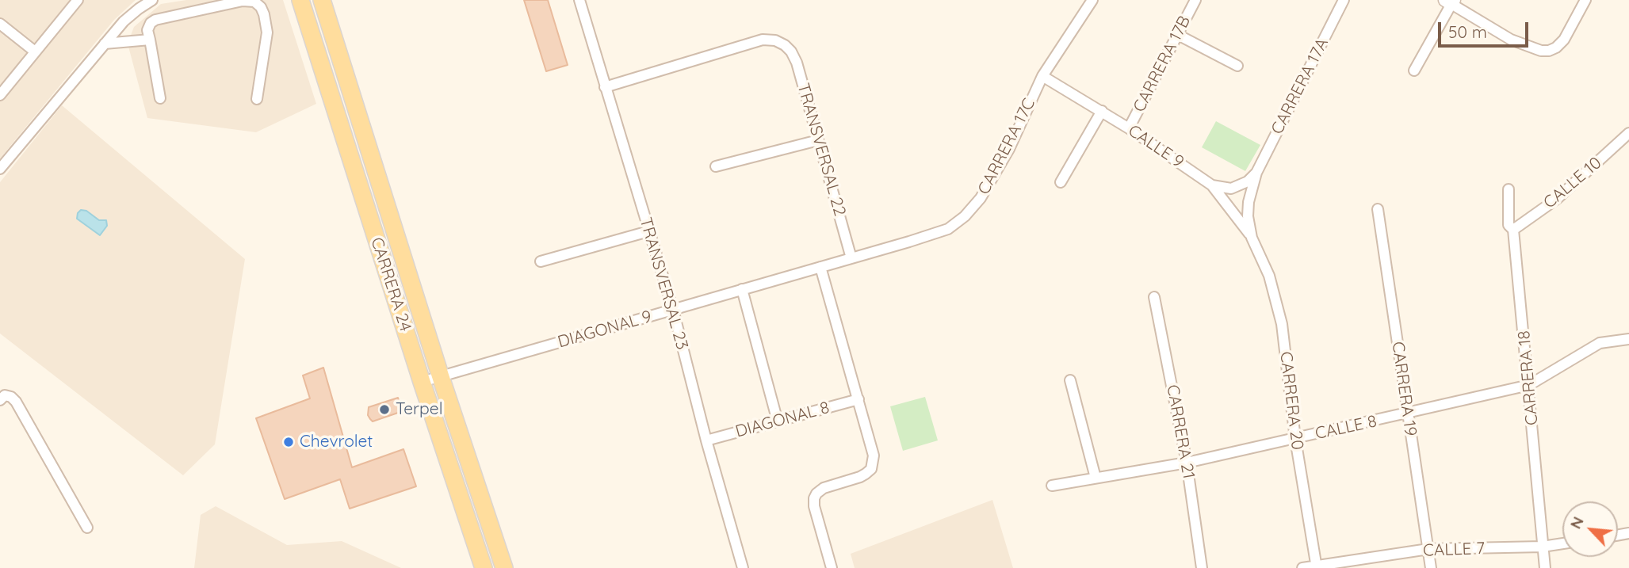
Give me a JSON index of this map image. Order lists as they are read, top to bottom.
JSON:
{
  "streets": {
    "main road": ["CARRERA 24"],
    "street": [
      "CARRERA 17B",
      "CARRERA 17A",
      "CARRERA 17C",
      "CALLE 9",
      "TRANSVERSAL 22",
      "CALLE 10",
      "TRANSVERSAL 23",
      "DIAGONAL 9",
      "CARRERA 18",
      "CARRERA 19",
      "CARRERA 20",
      "DIAGONAL 8",
      "CALLE 8",
      "CARRERA 21",
      "CALLE 7"
    ]
  },
  "crossings": [
    ["CARRERA 17B", "CALLE 9"],
    ["CARRERA 17A", "CALLE 9"],
    ["CARRERA 17A", "CARRERA 20"],
    ["CARRERA 17C", "CALLE 9"],
    ["CARRERA 17C", "TRANSVERSAL 22"],
    ["CARRERA 17C", "DIAGONAL 9"],
    ["CALLE 9", "CARRERA 20"],
    ["TRANSVERSAL 22", "TRANSVERSAL 23"],
    ["TRANSVERSAL 22", "DIAGONAL 9"],
    ["CALLE 10", "CARRERA 18"],
    ["TRANSVERSAL 23", "DIAGONAL 9"],
    ["TRANSVERSAL 23", "DIAGONAL 8"],
    ["CARRERA 24", "DIAGONAL 9"],
    ["CARRERA 18", "CALLE 8"],
    ["CARRERA 18", "CALLE 7"],
    ["CARRERA 19", "CALLE 8"],
    ["CARRERA 19", "CALLE 7"],
    ["CARRERA 20", "CALLE 8"],
    ["CARRERA 20", "CALLE 7"],
    ["CALLE 8", "CARRERA 21"]
  ],
  "places": ["Terpel", "Chevrolet"],
  "scale_bar": "50 m",
  "north": "top left"
}
